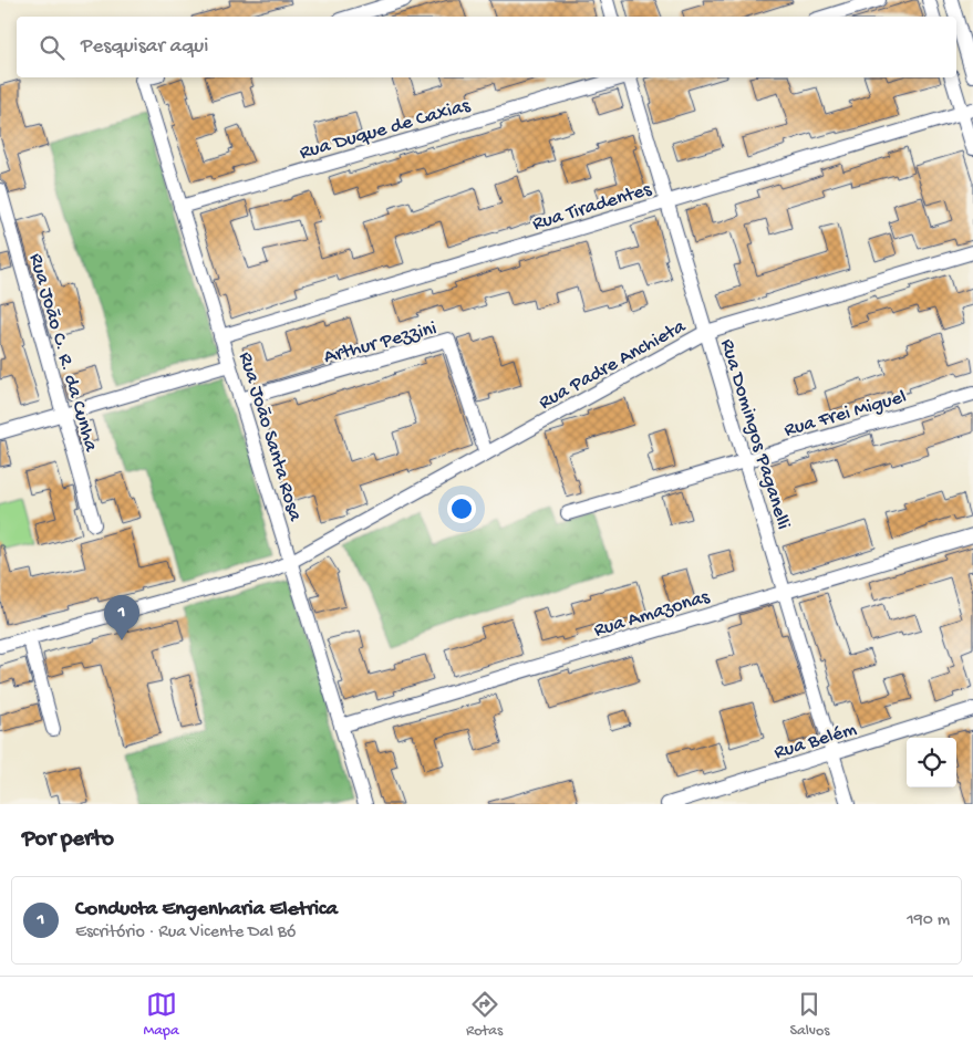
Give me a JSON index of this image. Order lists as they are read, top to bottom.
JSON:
{
  "streets": {
    "street": [
      "Rua Duque de Caxias",
      "Rua Tiradentes",
      "Arthur Pezzini",
      "Rua João C. R. da Cunha",
      "Rua Padre Anchieta",
      "Rua Frei Miguel",
      "Rua Domingos Paganelli",
      "Rua João Santa Rosa",
      "Rua Amazonas",
      "Rua Belém"
    ]
  },
  "crossings": [
    ["Rua Duque de Caxias", "Rua João Santa Rosa"],
    ["Rua Tiradentes", "Rua Domingos Paganelli"],
    ["Rua Tiradentes", "Rua João Santa Rosa"],
    ["Arthur Pezzini", "Rua Padre Anchieta"],
    ["Arthur Pezzini", "Rua João Santa Rosa"],
    ["Rua Padre Anchieta", "Rua Domingos Paganelli"],
    ["Rua Padre Anchieta", "Rua João Santa Rosa"],
    ["Rua Frei Miguel", "Rua Domingos Paganelli"],
    ["Rua Domingos Paganelli", "Rua Amazonas"],
    ["Rua Domingos Paganelli", "Rua Belém"],
    ["Rua João Santa Rosa", "Rua Amazonas"]
  ],
  "page": {
    "search": "Pesquisar aqui",
    "pins": "1",
    "heading": "Por perto",
    "list": [
      {
        "mark": "1",
        "name": "Conducta Engenharia Eletrica",
        "note": "Escritório · Rua Vicente Dal Bó",
        "value": "190 m"
      }
    ],
    "nav": ["Mapa", "Rotas", "Salvos"]
  }
}
